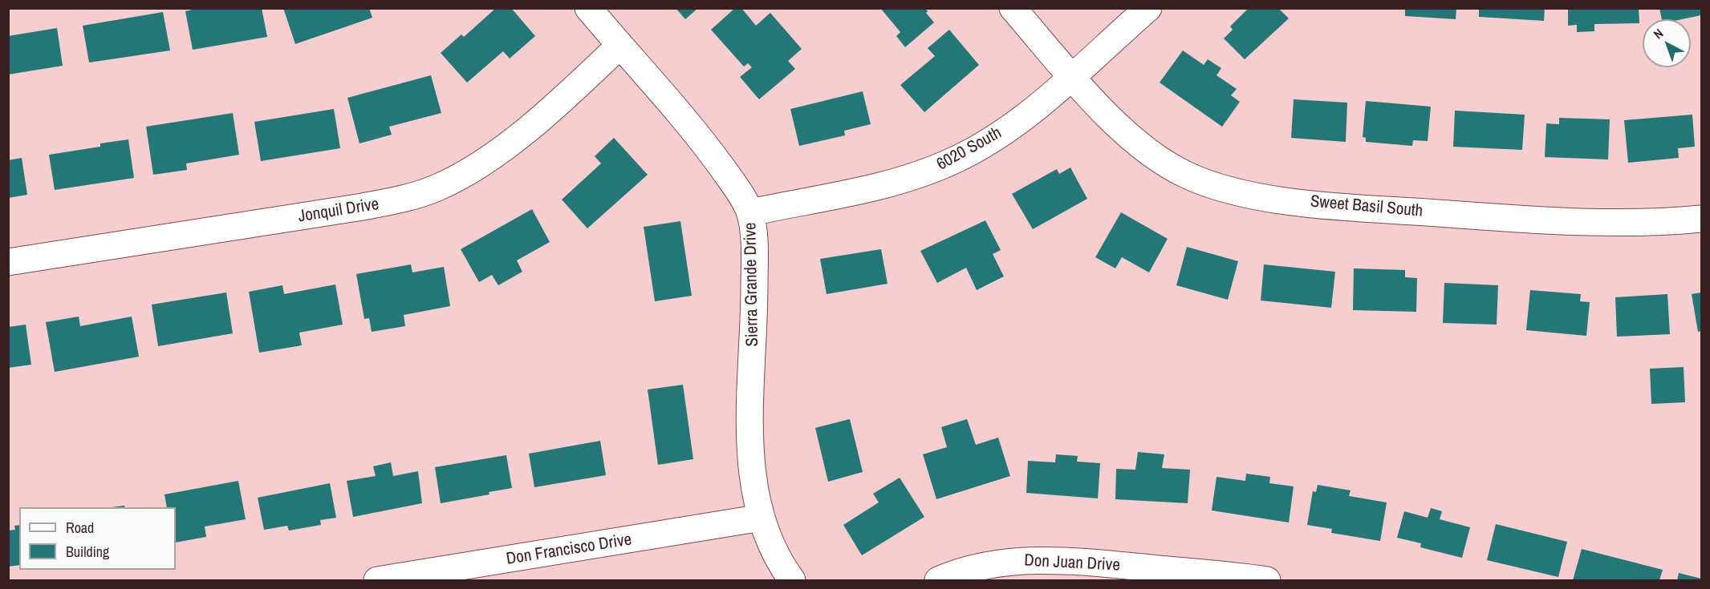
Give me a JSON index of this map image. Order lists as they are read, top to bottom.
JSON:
{
  "streets": {
    "street": [
      "6020 South",
      "Sweet Basil South",
      "Jonquil Drive",
      "Sierra Grande Drive",
      "Don Francisco Drive",
      "Don Juan Drive"
    ]
  },
  "crossings": [
    ["6020 South", "Sweet Basil South"],
    ["6020 South", "Sierra Grande Drive"],
    ["Jonquil Drive", "Sierra Grande Drive"],
    ["Sierra Grande Drive", "Don Francisco Drive"]
  ],
  "legend": ["Road", "Building"],
  "north": "top left"
}
